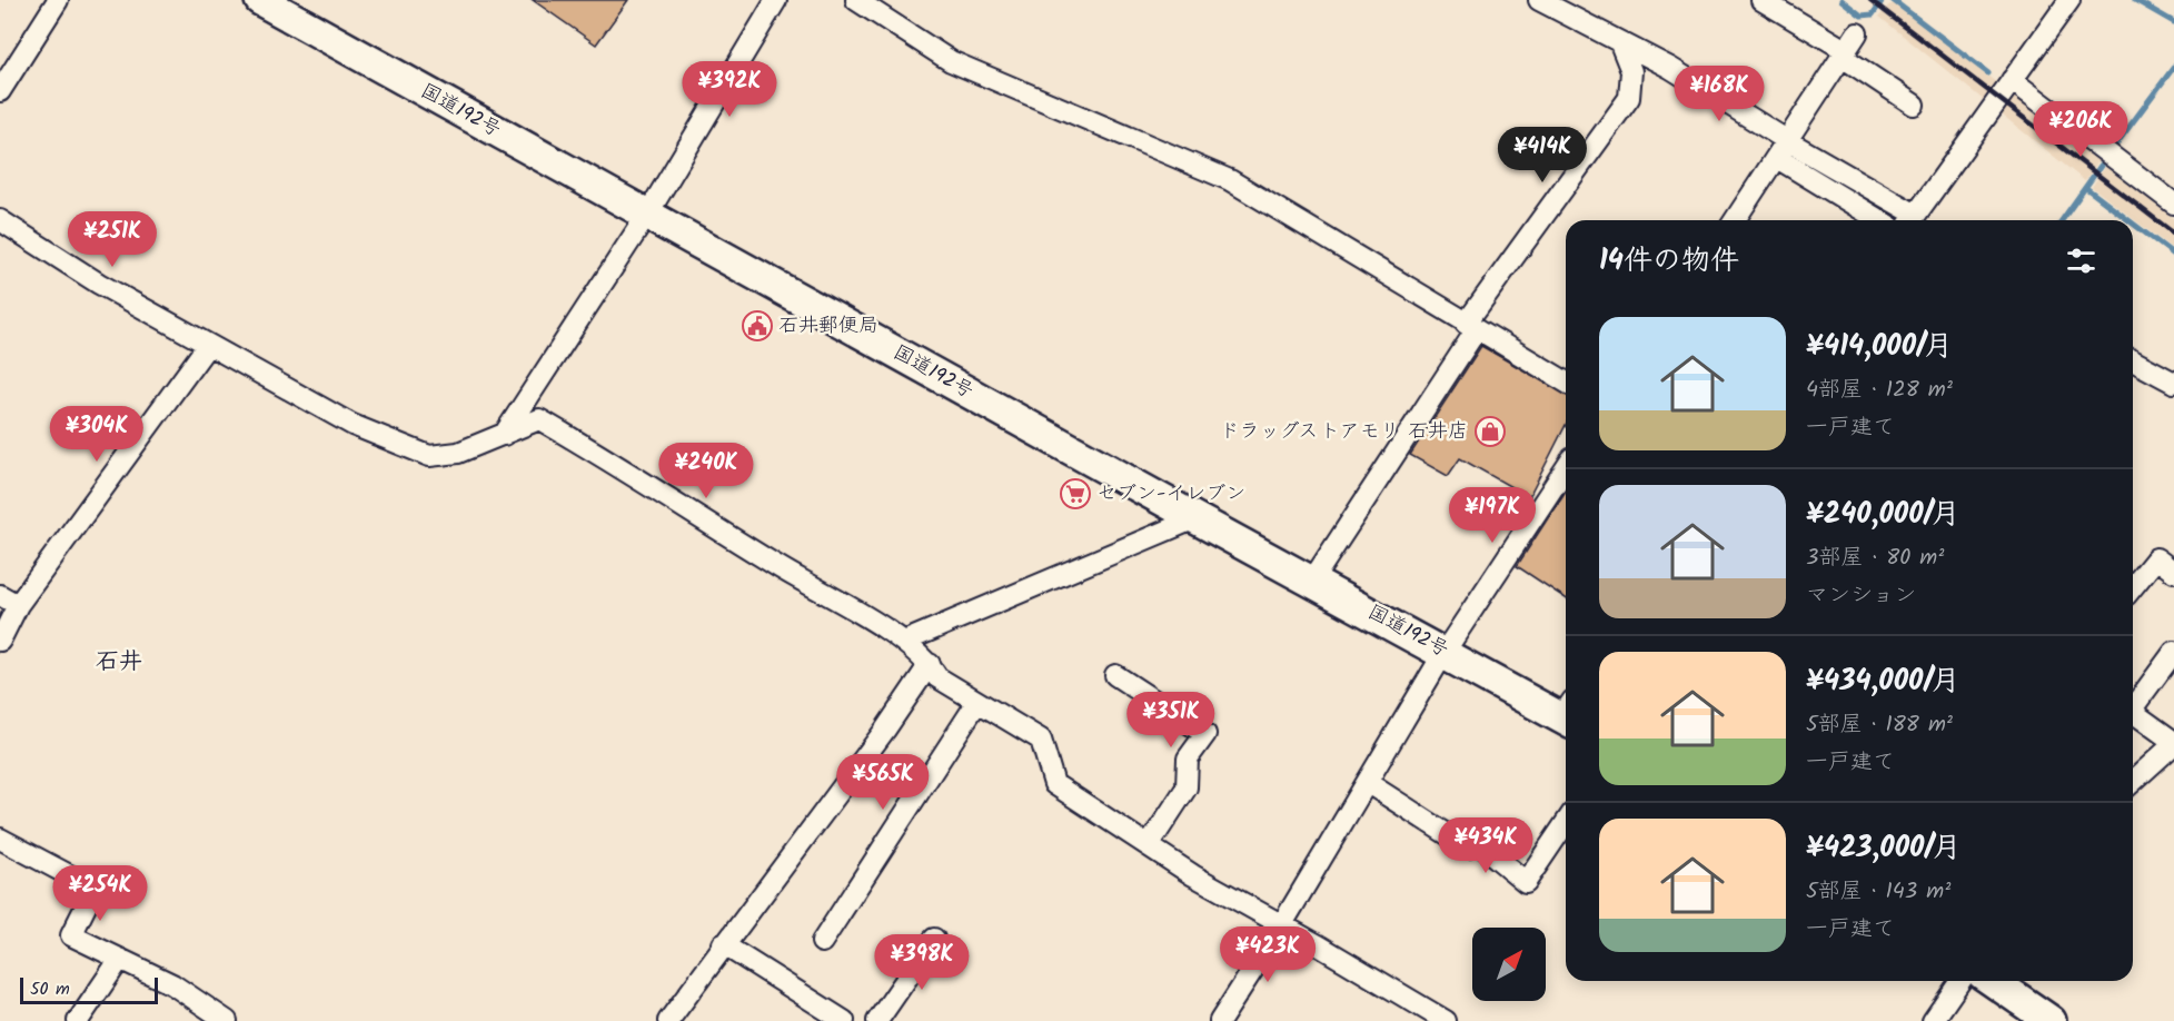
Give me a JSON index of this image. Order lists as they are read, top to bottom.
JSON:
{
  "streets": {
    "highway": ["国道192号"]
  },
  "districts": ["石井"],
  "places": {
    "public building": ["石井郵便局"],
    "shop": ["ドラッグストアモリ 石井店"],
    "supermarket": ["セブン-イレブン"]
  },
  "scale_bar": "50 m",
  "north": "top right",
  "page": {
    "price": [
      "¥392K",
      "¥168K",
      "¥206K",
      "¥414K",
      "¥251K",
      "¥304K",
      "¥240K",
      "¥197K",
      "¥351K",
      "¥565K",
      "¥434K",
      "¥254K",
      "¥423K",
      "¥398K"
    ],
    "heading": "14件の物件",
    "list": [
      {
        "name": "¥414,000/月",
        "note": "4部屋 · 128 m² · 一戸建て"
      },
      {
        "name": "¥240,000/月",
        "note": "3部屋 · 80 m² · マンション"
      },
      {
        "name": "¥434,000/月",
        "note": "5部屋 · 188 m² · 一戸建て"
      },
      {
        "name": "¥423,000/月",
        "note": "5部屋 · 143 m² · 一戸建て"
      }
    ],
    "scale": "50 m"
  }
}
